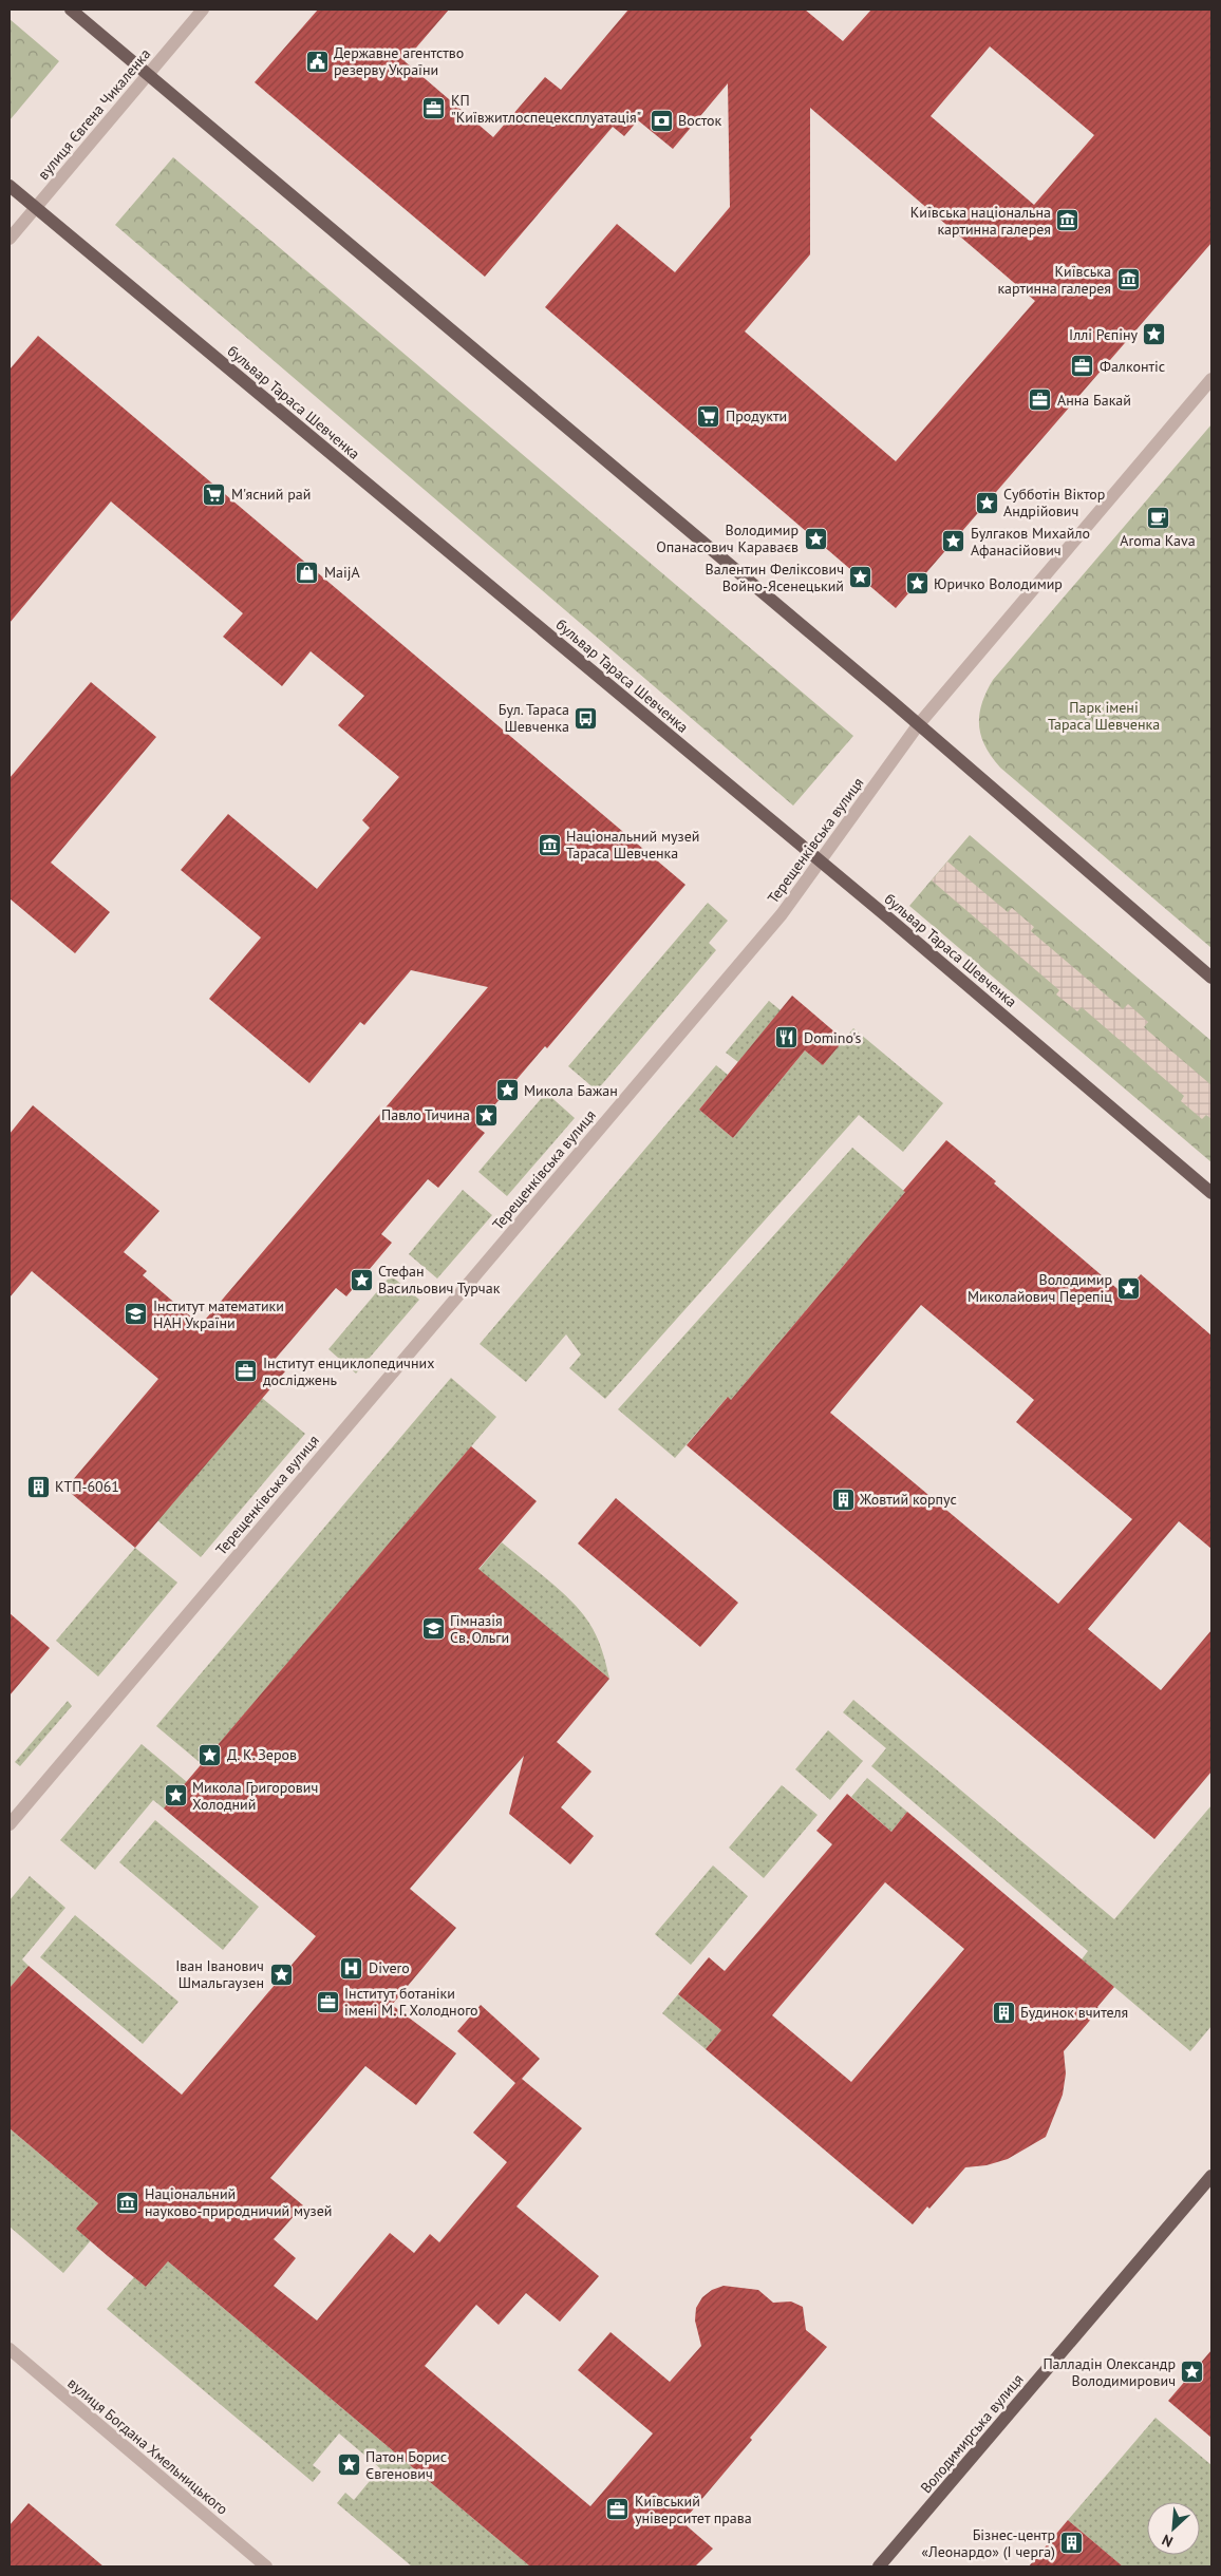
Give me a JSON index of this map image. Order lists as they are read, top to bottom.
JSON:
{
  "streets": {
    "main road": ["бульвар Тараса Шевченка", "Володимирська вулиця"],
    "street": ["вулиця Євгена Чикаленка", "Терещенківська вулиця", "вулиця Богдана Хмельницького"]
  },
  "crossings": [
    ["вулиця Євгена Чикаленка", "бульвар Тараса Шевченка"],
    ["бульвар Тараса Шевченка", "Терещенківська вулиця"]
  ],
  "parks": ["Парк імені Тараса Шевченка"],
  "places": {
    "public building": ["Державне агентство резерву України"],
    "office": [
      "КП \"Київжитлоспецексплуатація\"",
      "Фалконтіс",
      "Анна Бакай",
      "Інститут енциклопедичних досліджень",
      "Інститут ботаніки імені М. Г. Холодного",
      "Київський університет права"
    ],
    "bank": ["Восток"],
    "museum": [
      "Київська національна картинна галерея",
      "Київська картинна галерея",
      "Національний музей Тараса Шевченка",
      "Національний науково-природничий музей"
    ],
    "place": [
      "Іллі Рєпіну",
      "Субботін Віктор Андрійович",
      "Володимир Опанасович Караваєв",
      "Булгаков Михайло Афанасійович",
      "Валентин Феліксович Войно-Ясенецький",
      "Юричко Володимир",
      "Микола Бажан",
      "Павло Тичина",
      "Стефан Васильович Турчак",
      "Володимир Миколайович Перепіц",
      "Д. К. Зеров",
      "Микола Григорович Холодний",
      "Іван Іванович Шмальгаузен",
      "Палладін Олександр Володимирович",
      "Патон Борис Євгенович"
    ],
    "supermarket": ["Продукти", "М'ясний рай"],
    "cafe": ["Aroma Kava"],
    "shop": ["MaijA"],
    "bus stop": ["Бул. Тараса Шевченка"],
    "restaurant": ["Domino's"],
    "school or university": ["Інститут математики НАН України", "Гімназія Св. Ольги"],
    "building": [
      "КТП-6061",
      "Жовтий корпус",
      "Будинок вчителя",
      "Бізнес-центр «Леонардо» (I черга)"
    ],
    "hospital": ["Divero"]
  },
  "north": "bottom left"
}
